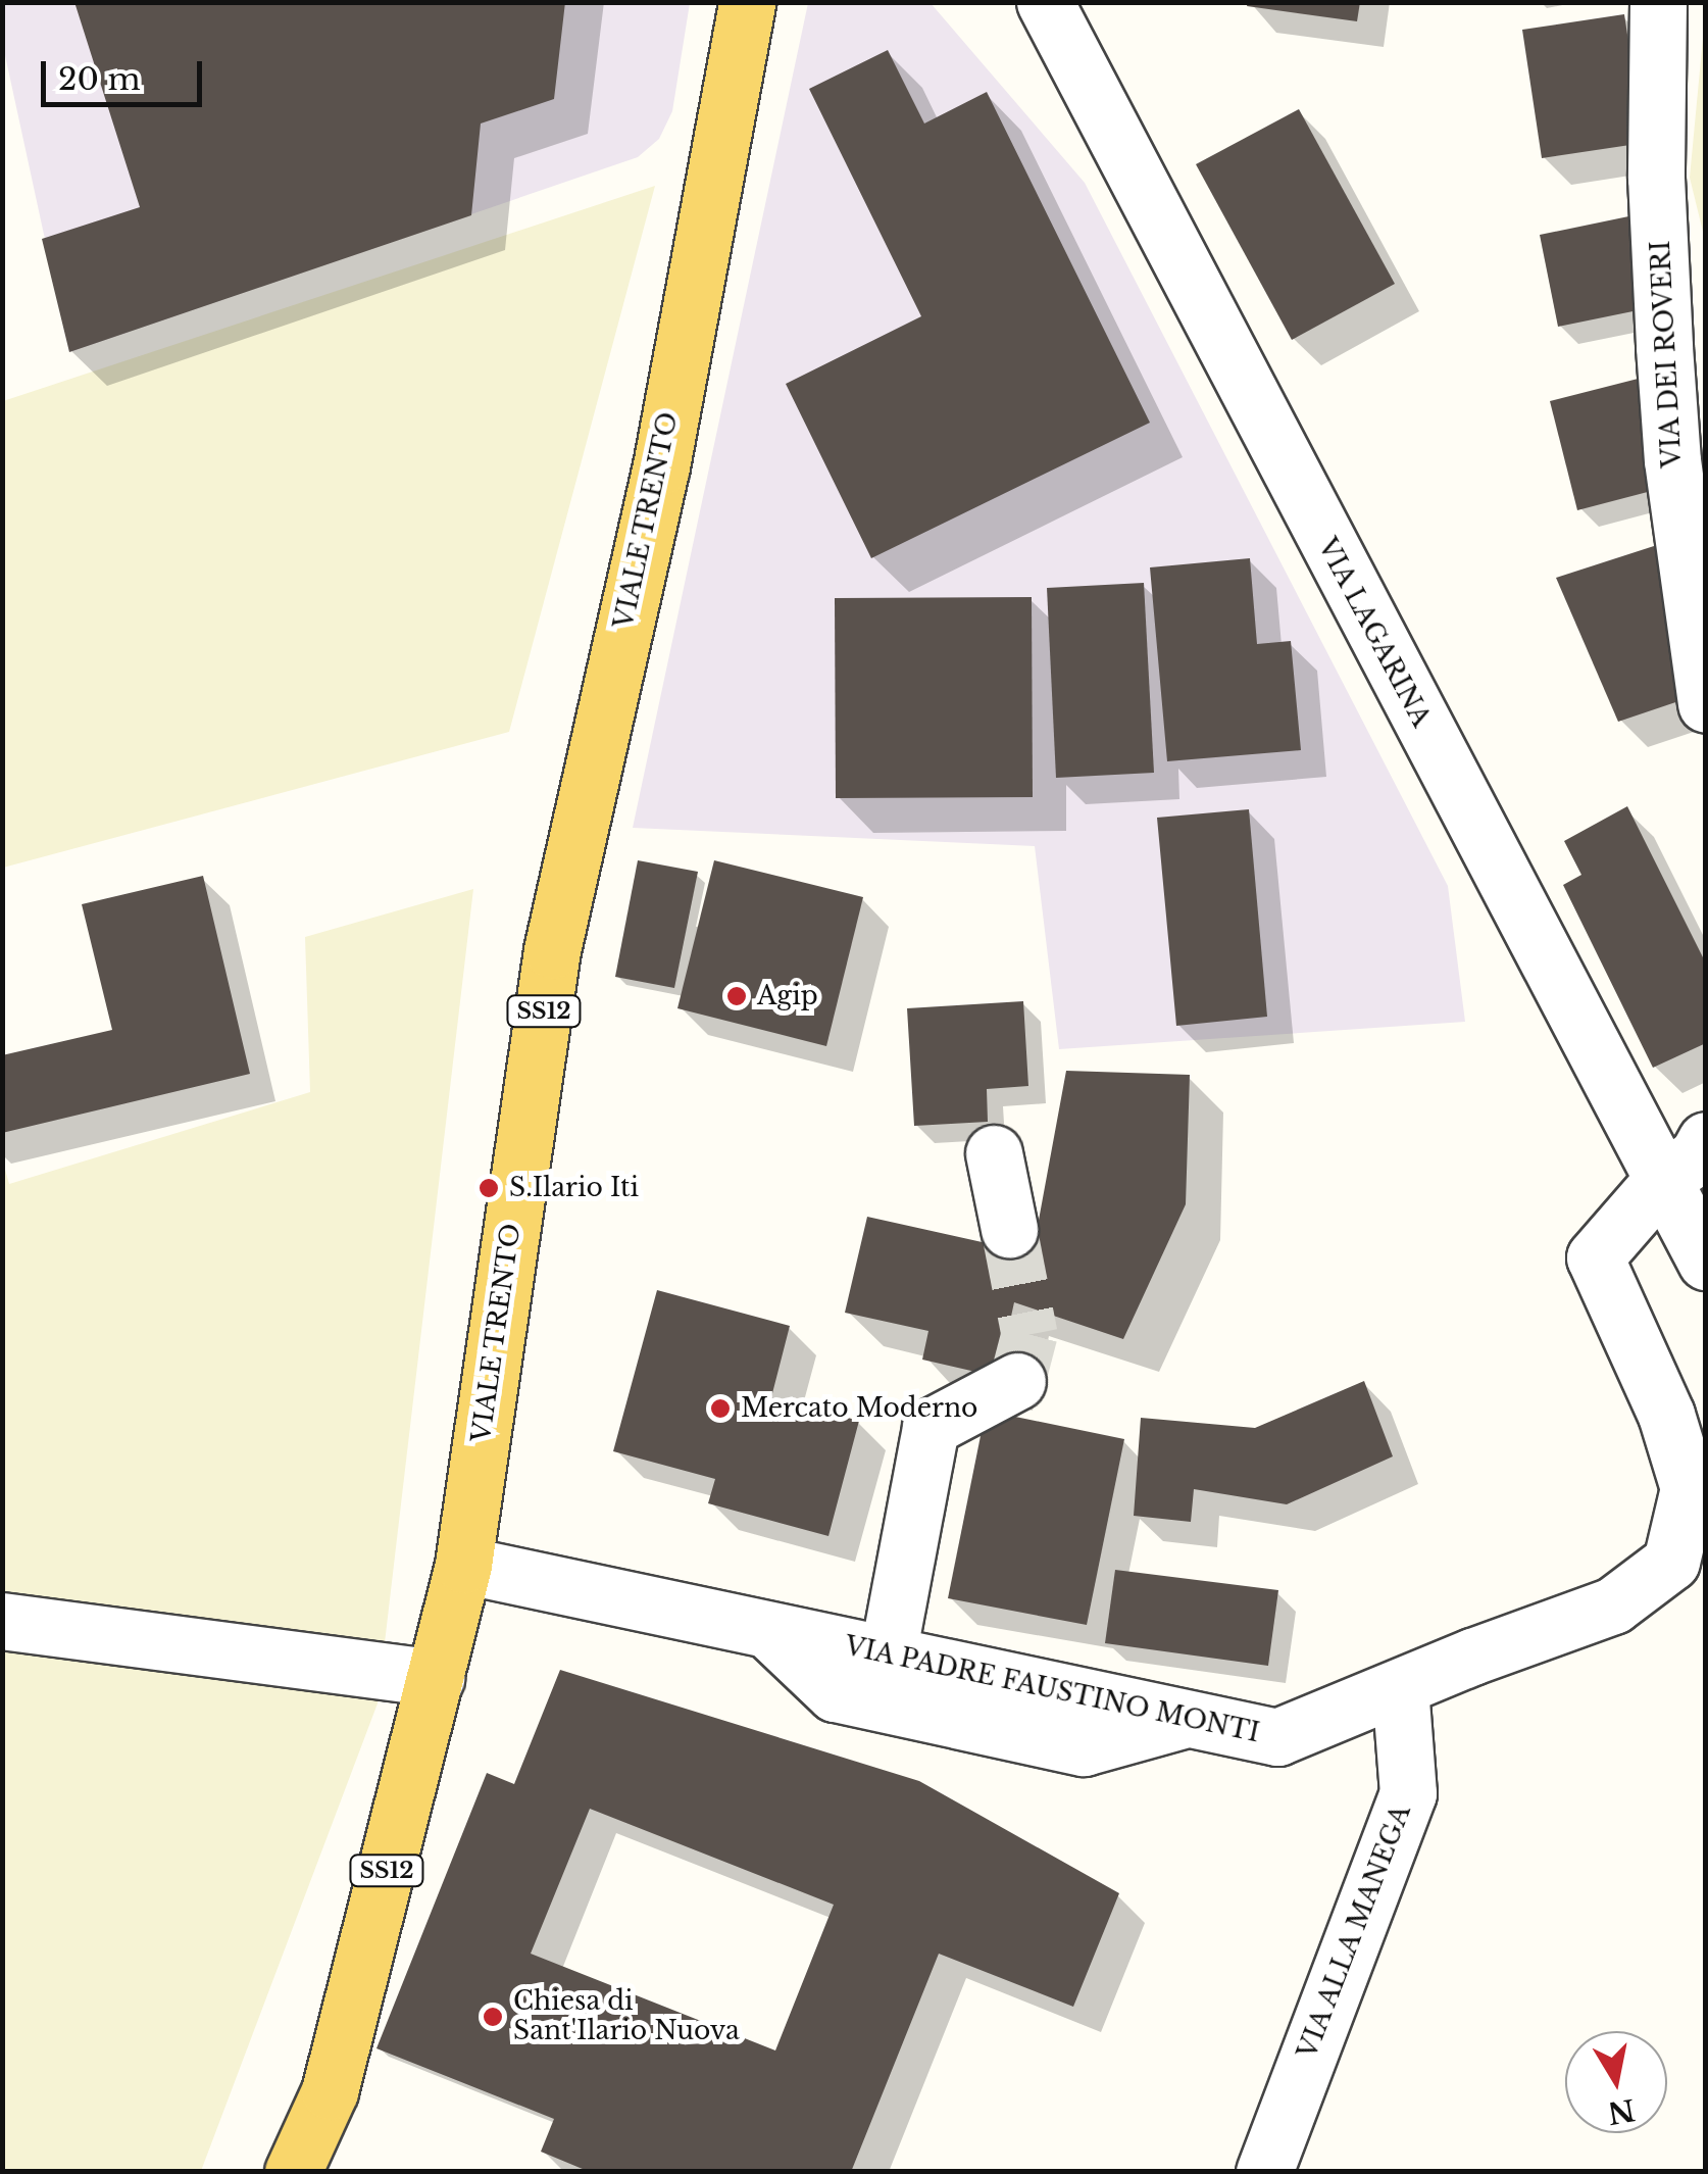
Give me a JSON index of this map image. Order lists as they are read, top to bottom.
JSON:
{
  "streets": {
    "main road": ["VIALE TRENTO", "SS12"],
    "street": [
      "VIA DEI ROVERI",
      "VIA LAGARINA",
      "VIA PADRE FAUSTINO MONTI",
      "VIA ALLA MANEGA"
    ]
  },
  "crossings": [
    ["VIALE TRENTO", "VIA PADRE FAUSTINO MONTI"],
    ["VIA LAGARINA", "VIA PADRE FAUSTINO MONTI"],
    ["VIA PADRE FAUSTINO MONTI", "VIA ALLA MANEGA"]
  ],
  "places": [
    "Agip",
    "S.Ilario Iti",
    "Mercato Moderno",
    "Chiesa di Sant'Ilario Nuova"
  ],
  "scale_bar": "20 m",
  "north": "bottom"
}
